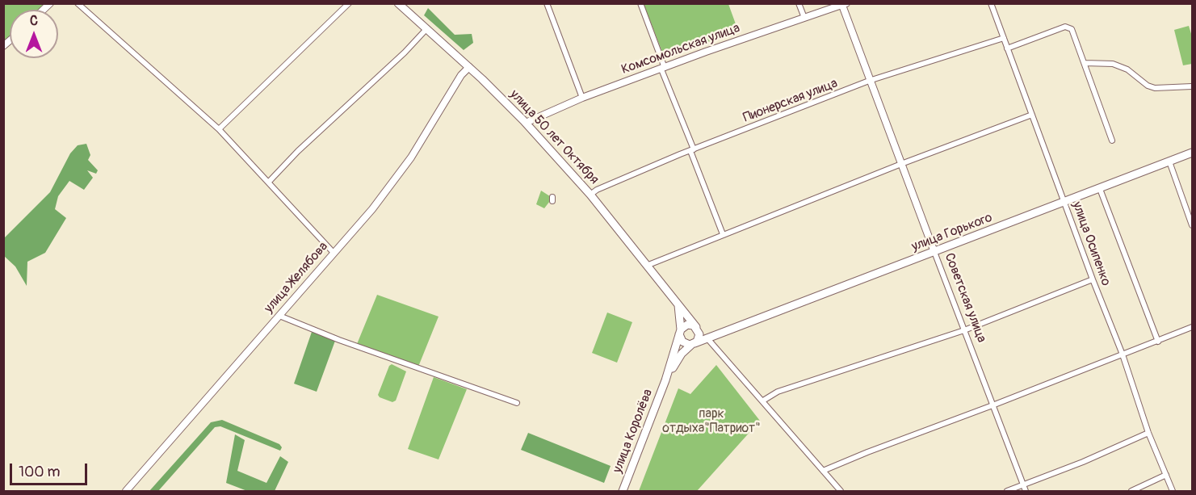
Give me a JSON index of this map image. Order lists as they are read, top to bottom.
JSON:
{
  "streets": {
    "main road": ["улица 50 лет Октября", "улица Горького", "улица Королёва"],
    "street": [
      "Комсомольская улица",
      "Пионерская улица",
      "улица Осипенко",
      "улица Желябова",
      "Советская улица"
    ]
  },
  "crossings": [
    ["Комсомольская улица", "улица 50 лет Октября"],
    ["Комсомольская улица", "Советская улица"],
    ["Пионерская улица", "улица 50 лет Октября"],
    ["Пионерская улица", "улица Осипенко"],
    ["Пионерская улица", "Советская улица"],
    ["улица 50 лет Октября", "улица Горького"],
    ["улица 50 лет Октября", "улица Желябова"],
    ["улица 50 лет Октября", "улица Королёва"],
    ["улица Горького", "улица Осипенко"],
    ["улица Горького", "Советская улица"],
    ["улица Горького", "улица Королёва"]
  ],
  "parks": ["парк отдыха\"Патриот\""],
  "scale_bar": "100 m",
  "north": "top"
}
